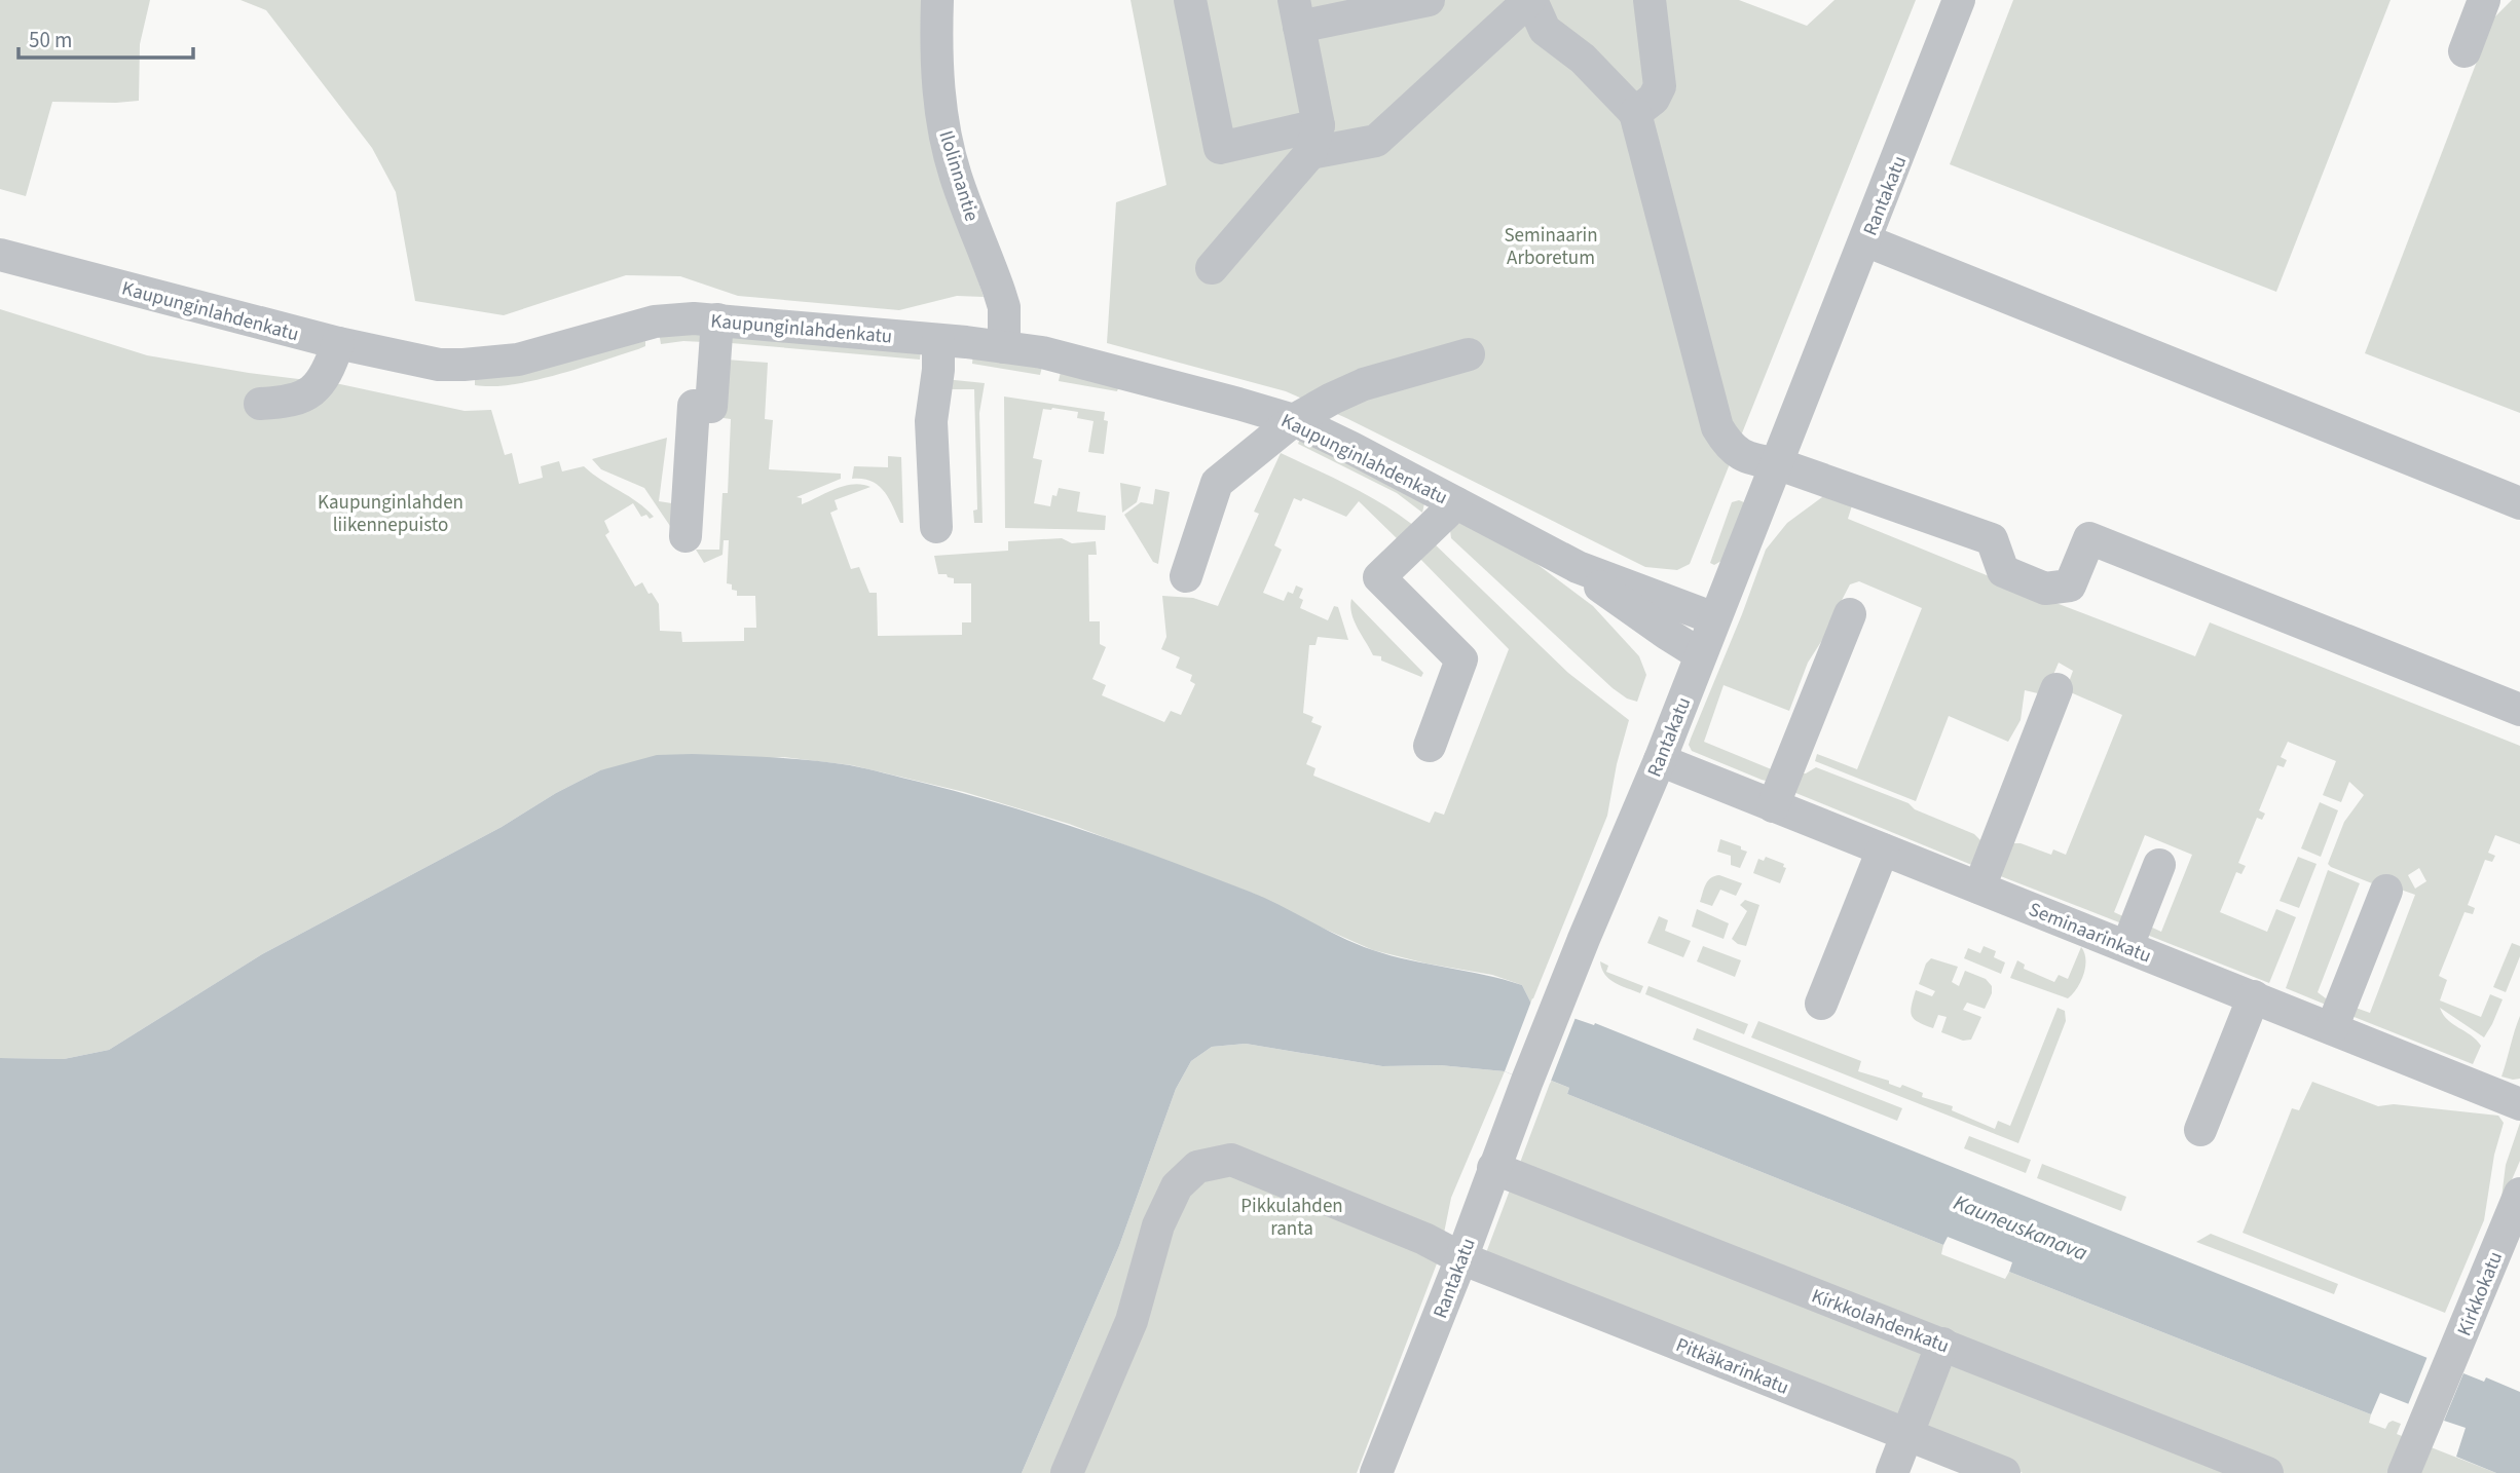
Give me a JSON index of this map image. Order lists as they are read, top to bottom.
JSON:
{
  "streets": {
    "street": [
      "Ilolinnantie",
      "Rantakatu",
      "Kaupunginlahdenkatu",
      "Seminaarinkatu",
      "Kirkkokatu",
      "Kirkkolahdenkatu",
      "Pitkäkarinkatu"
    ]
  },
  "crossings": [
    ["Ilolinnantie", "Kaupunginlahdenkatu"],
    ["Rantakatu", "Kaupunginlahdenkatu"],
    ["Rantakatu", "Seminaarinkatu"],
    ["Rantakatu", "Kirkkolahdenkatu"],
    ["Rantakatu", "Pitkäkarinkatu"]
  ],
  "water": ["Kauneuskanava"],
  "parks": ["Seminaarin Arboretum", "Kaupunginlahden liikennepuisto", "Pikkulahden ranta"],
  "scale_bar": "50 m"
}
